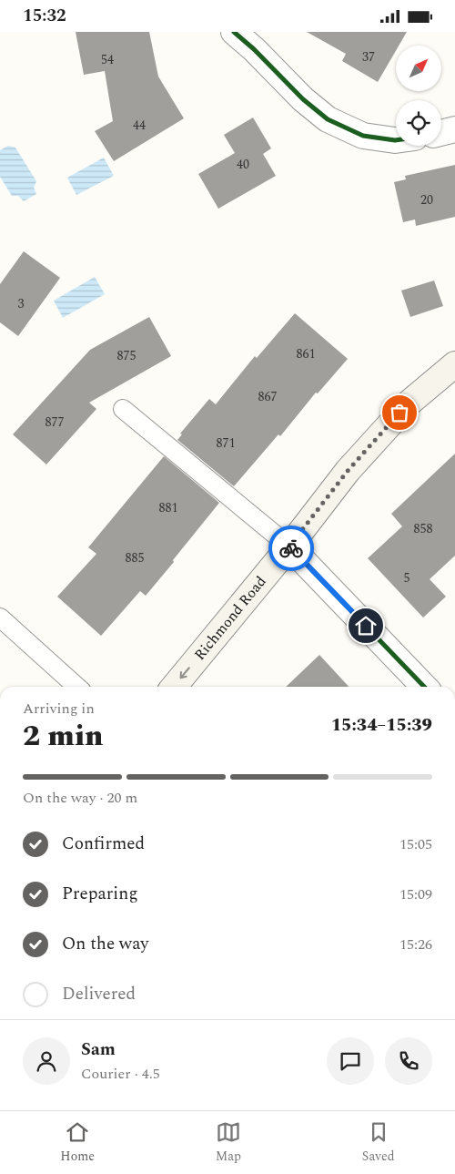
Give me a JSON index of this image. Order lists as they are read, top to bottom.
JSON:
{
  "streets": {
    "main road": ["Richmond Road"]
  },
  "one_way": ["Richmond Road"],
  "house_numbers": [
    "37",
    "54",
    "44",
    "40",
    "20",
    "3",
    "861",
    "875",
    "867",
    "877",
    "871",
    "881",
    "858",
    "885",
    "5"
  ],
  "north": "top right",
  "page": {
    "status": "15:32",
    "heading": ["2 min", "Arriving in", "15:34–15:39"],
    "panel": ["Sam", "Courier · 4.5"],
    "bar": "On the way · 20 m",
    "list": [
      ["Confirmed", "15:05"],
      ["Preparing", "15:09"],
      ["On the way", "15:26"],
      "Delivered"
    ],
    "tabs": ["Home", "Map", "Saved"]
  }
}
